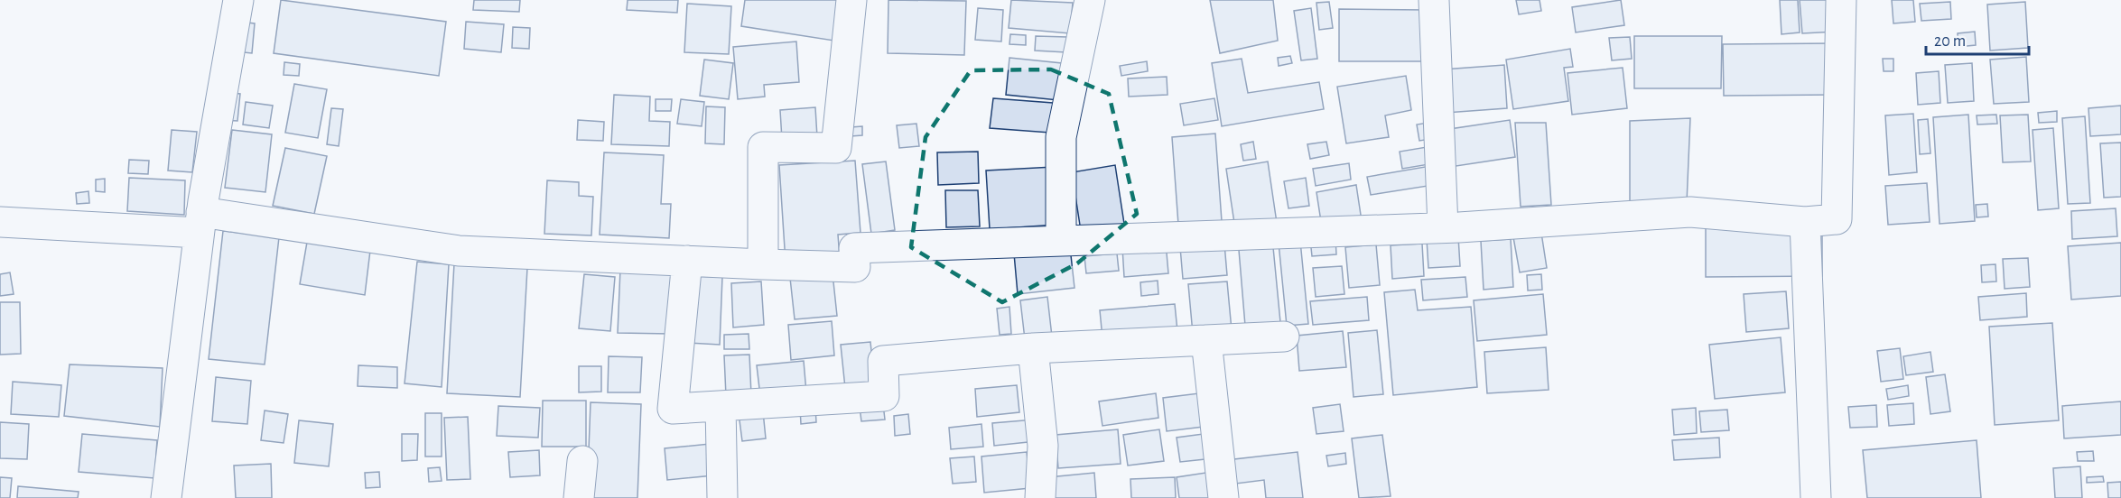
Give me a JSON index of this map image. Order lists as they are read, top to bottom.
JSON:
{
  "scale_bar": "20 m"
}
